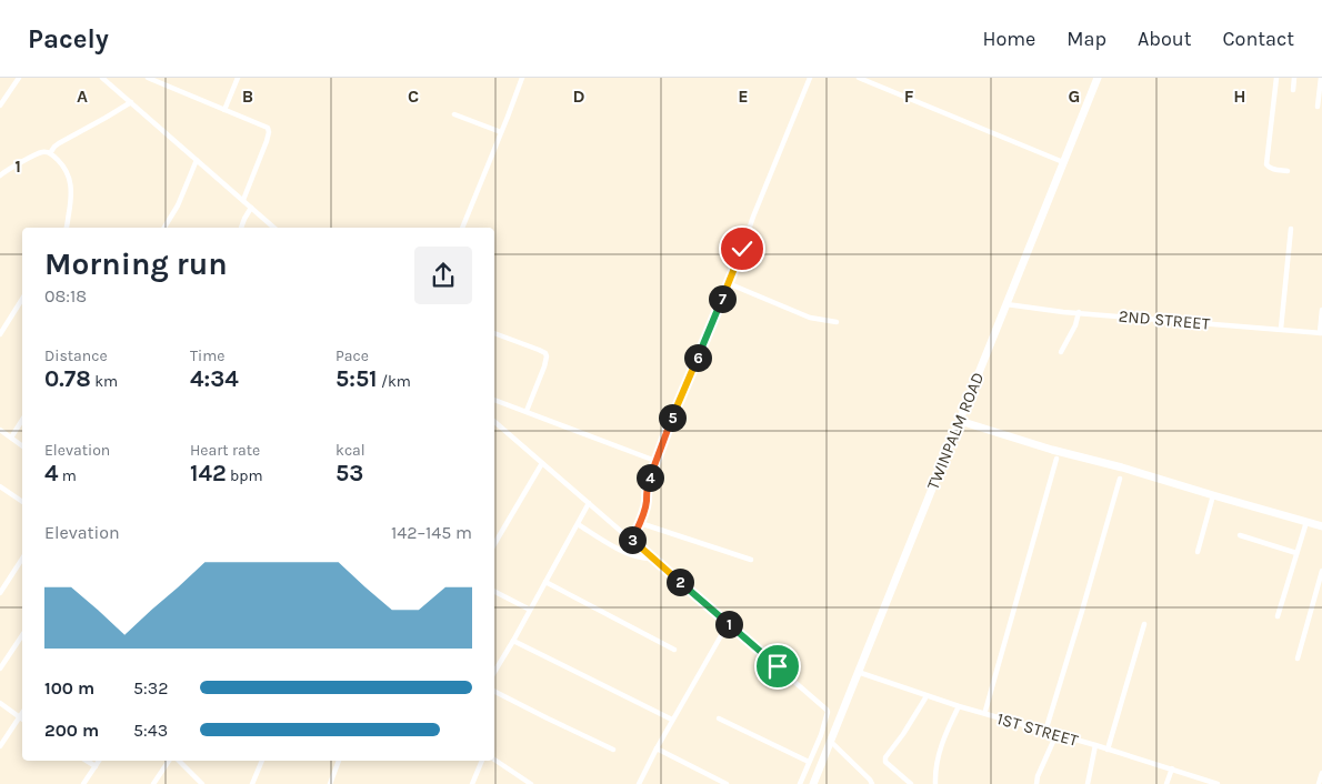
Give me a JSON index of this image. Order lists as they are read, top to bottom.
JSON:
{
  "streets": {
    "main road": ["TWINPALM ROAD"],
    "street": ["2ND STREET", "1ST STREET"]
  },
  "crossings": [
    ["2ND STREET", "TWINPALM ROAD"],
    ["TWINPALM ROAD", "1ST STREET"]
  ],
  "page": {
    "header": "Pacely",
    "nav": [
      "Home",
      "Map",
      "About",
      "Contact"
    ],
    "heading": ["Morning run", "08:18"],
    "pins": [
      "7",
      "6",
      "5",
      "4",
      "3",
      "2",
      "1"
    ],
    "stats": [
      ["Distance", "0.78 km"],
      ["Time", "4:34"],
      ["Pace", "5:51 /km"],
      ["Elevation", "4 m"],
      ["Heart rate", "142 bpm"],
      ["kcal", "53"]
    ],
    "chart": ["Elevation", "142–145 m"],
    "list": [
      {
        "name": "100 m",
        "note": "5:32"
      },
      {
        "name": "200 m",
        "note": "5:43"
      }
    ]
  },
  "grid": {
    "columns": [
      "A",
      "B",
      "C",
      "D",
      "E",
      "F",
      "G",
      "H"
    ],
    "rows": ["1"]
  }
}
